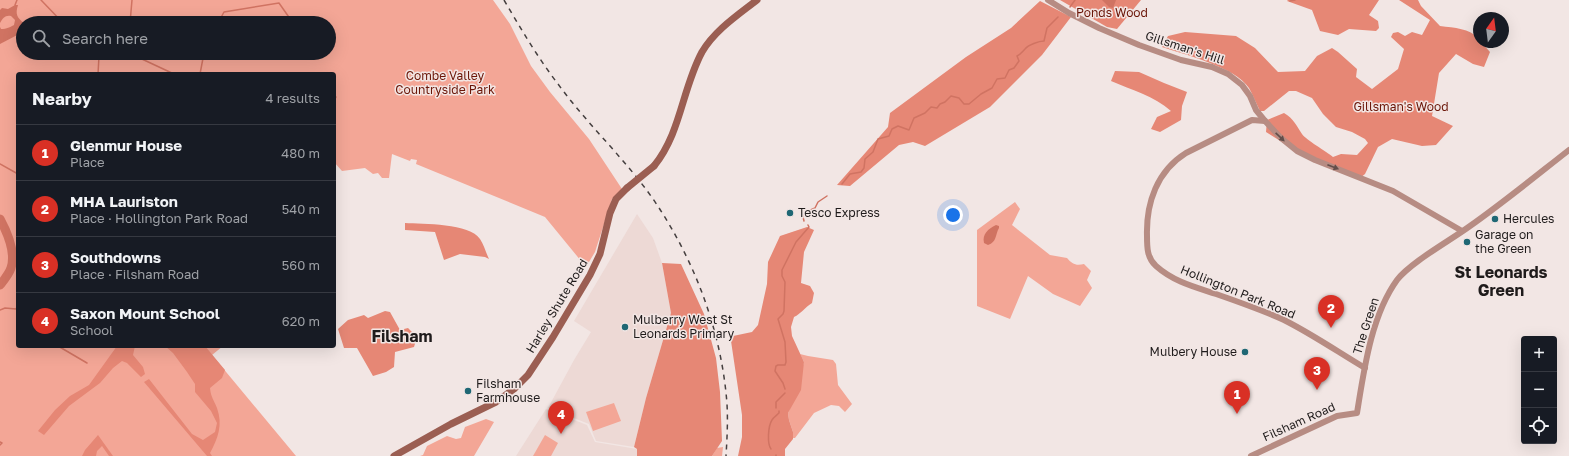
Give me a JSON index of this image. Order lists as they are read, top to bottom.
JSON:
{
  "streets": {
    "main road": ["Harley Shute Road"],
    "street": [
      "Gillsman's Hill",
      "Hollington Park Road",
      "The Green",
      "Filsham Road"
    ]
  },
  "crossings": [
    ["Gillsman's Hill", "Hollington Park Road"],
    ["Gillsman's Hill", "The Green"],
    ["Hollington Park Road", "The Green"],
    ["The Green", "Filsham Road"]
  ],
  "one_way": ["Gillsman's Hill"],
  "districts": ["St Leonards Green", "Filsham"],
  "parks": ["Ponds Wood", "Combe Valley Countryside Park", "Gillsman's Wood"],
  "places": [
    "Tesco Express",
    "Hercules",
    "Garage on the Green",
    "Mulberry West St Leonards Primary",
    "Mulbery House",
    "Filsham Farmhouse"
  ],
  "north": "top",
  "page": {
    "search": "Search here",
    "heading": ["Nearby", "4 results"],
    "list": [
      {
        "mark": "1",
        "name": "Glenmur House",
        "note": "Place",
        "value": "480 m"
      },
      {
        "mark": "2",
        "name": "MHA Lauriston",
        "note": "Place · Hollington Park Road",
        "value": "540 m"
      },
      {
        "mark": "3",
        "name": "Southdowns",
        "note": "Place · Filsham Road",
        "value": "560 m"
      },
      {
        "mark": "4",
        "name": "Saxon Mount School",
        "note": "School",
        "value": "620 m"
      }
    ],
    "pins": [
      "2",
      "3",
      "1",
      "4"
    ],
    "map_buttons": ["+", "−"]
  }
}
